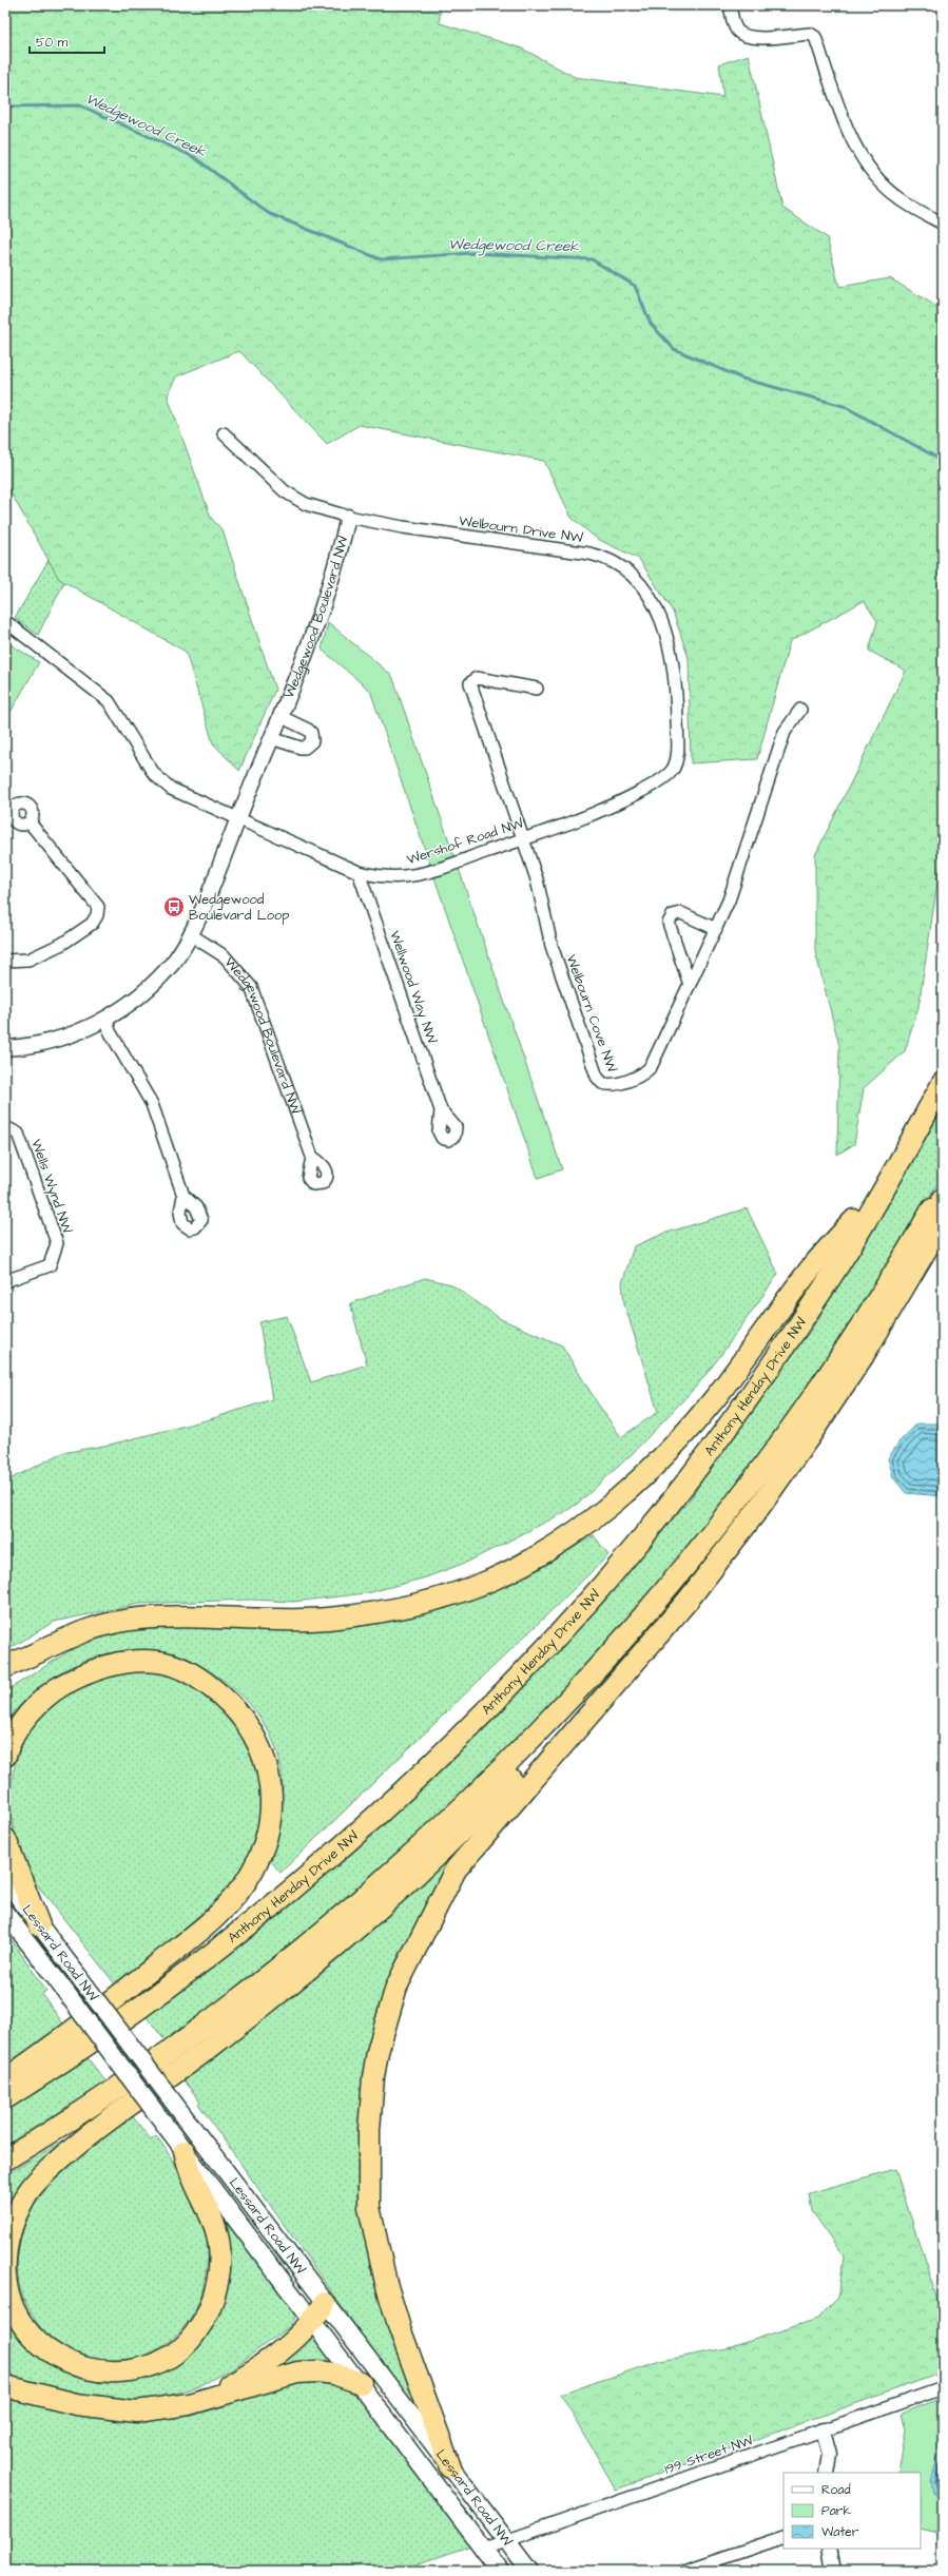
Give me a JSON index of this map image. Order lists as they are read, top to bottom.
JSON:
{
  "streets": {
    "highway": ["Anthony Henday Drive NW"],
    "main road": ["Lessard Road NW"],
    "street": [
      "Welbourn Drive NW",
      "Wedgewood Boulevard NW",
      "Wershof Road NW",
      "Wellwood Way NW",
      "Welbourn Cove NW",
      "Wells Wynd NW",
      "199 Street NW"
    ]
  },
  "crossings": [
    ["Welbourn Drive NW", "Wedgewood Boulevard NW"],
    ["Welbourn Drive NW", "Wershof Road NW"],
    ["Wedgewood Boulevard NW", "Wershof Road NW"],
    ["Wershof Road NW", "Wellwood Way NW"],
    ["Wershof Road NW", "Welbourn Cove NW"],
    ["Lessard Road NW", "199 Street NW"]
  ],
  "water": ["Wedgewood Creek"],
  "places": {
    "bus stop": ["Wedgewood Boulevard Loop"]
  },
  "legend": ["Road", "Park", "Water"],
  "scale_bar": "50 m"
}
